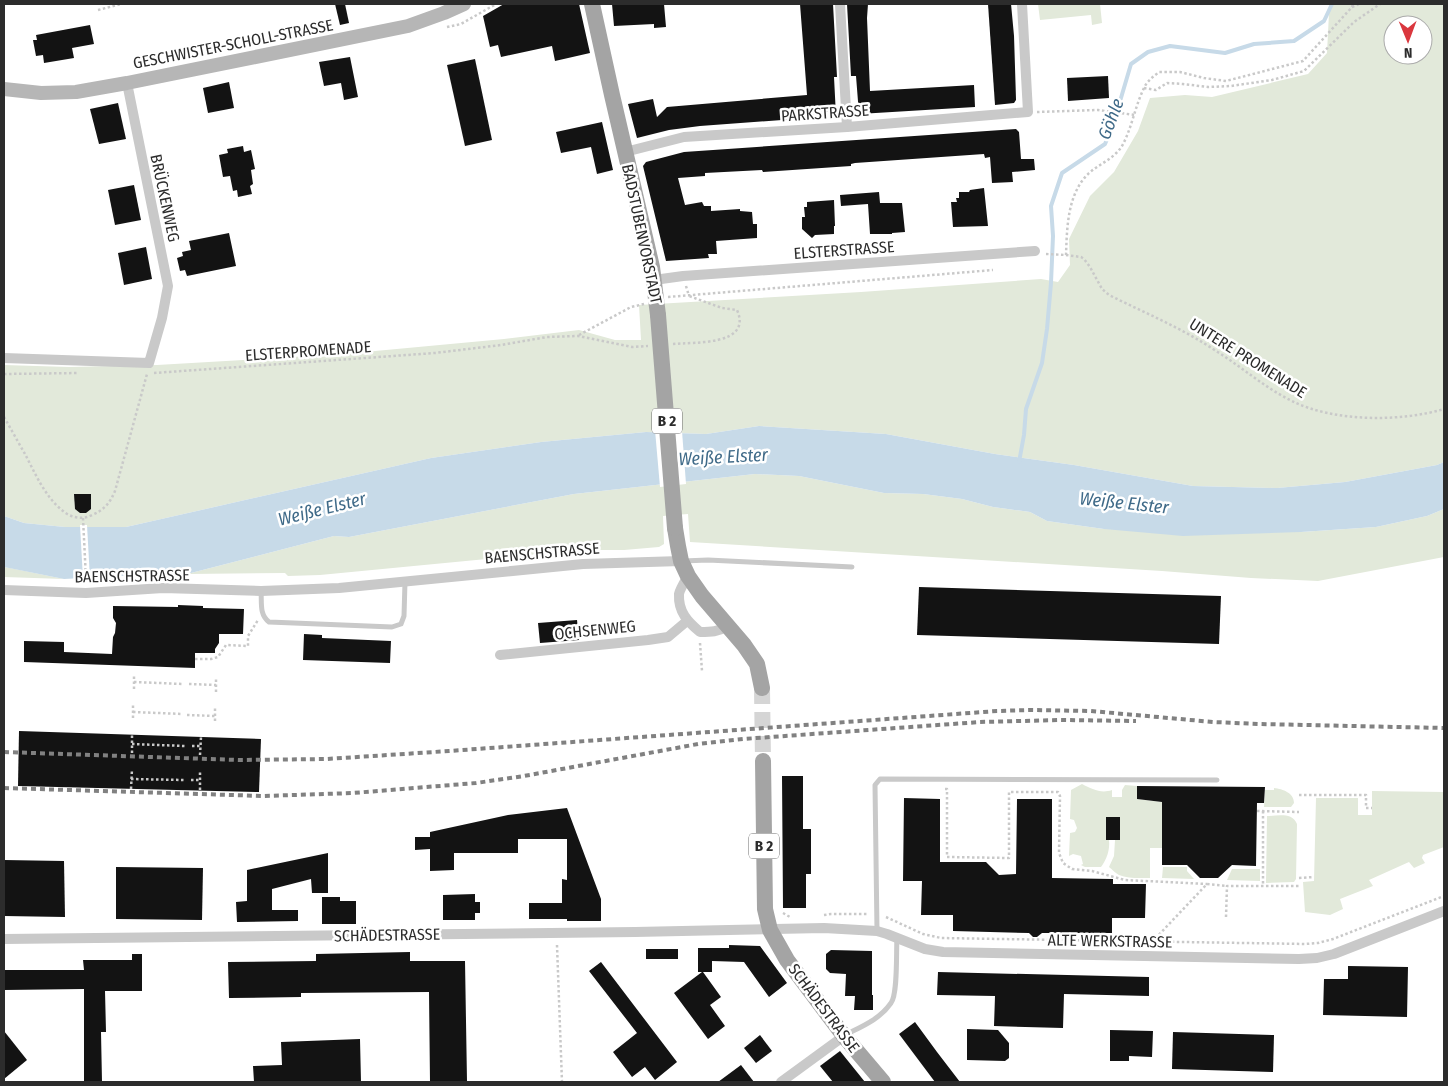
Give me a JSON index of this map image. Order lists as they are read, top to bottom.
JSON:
{
  "streets": {
    "main road": ["BADSTUBENVORSTADT", "B 2", "SCHÄDESTRASSE"],
    "street": [
      "GESCHWISTER-SCHOLL-STRASSE",
      "PARKSTRASSE",
      "BRÜCKENWEG",
      "ELSTERSTRASSE",
      "BAENSCHSTRASSE",
      "OCHSENWEG",
      "ALTE WERKSTRASSE"
    ],
    "path": ["ELSTERPROMENADE", "UNTERE PROMENADE"]
  },
  "crossings": [
    ["GESCHWISTER-SCHOLL-STRASSE", "BRÜCKENWEG"],
    ["PARKSTRASSE", "BADSTUBENVORSTADT"],
    ["BRÜCKENWEG", "ELSTERPROMENADE"],
    ["BADSTUBENVORSTADT", "ELSTERSTRASSE"],
    ["BADSTUBENVORSTADT", "B 2"],
    ["BADSTUBENVORSTADT", "BAENSCHSTRASSE"],
    ["B 2", "BAENSCHSTRASSE"],
    ["SCHÄDESTRASSE", "ALTE WERKSTRASSE"]
  ],
  "water": ["Göhle", "Weiße Elster"],
  "north": "bottom"
}
